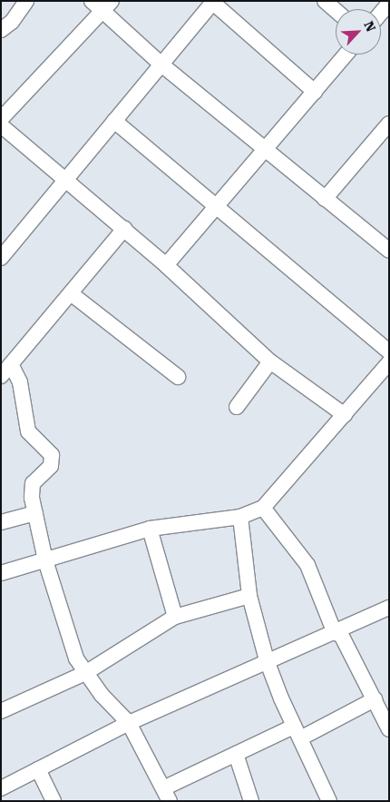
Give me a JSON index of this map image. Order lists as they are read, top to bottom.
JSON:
{
  "north": "top right"
}
